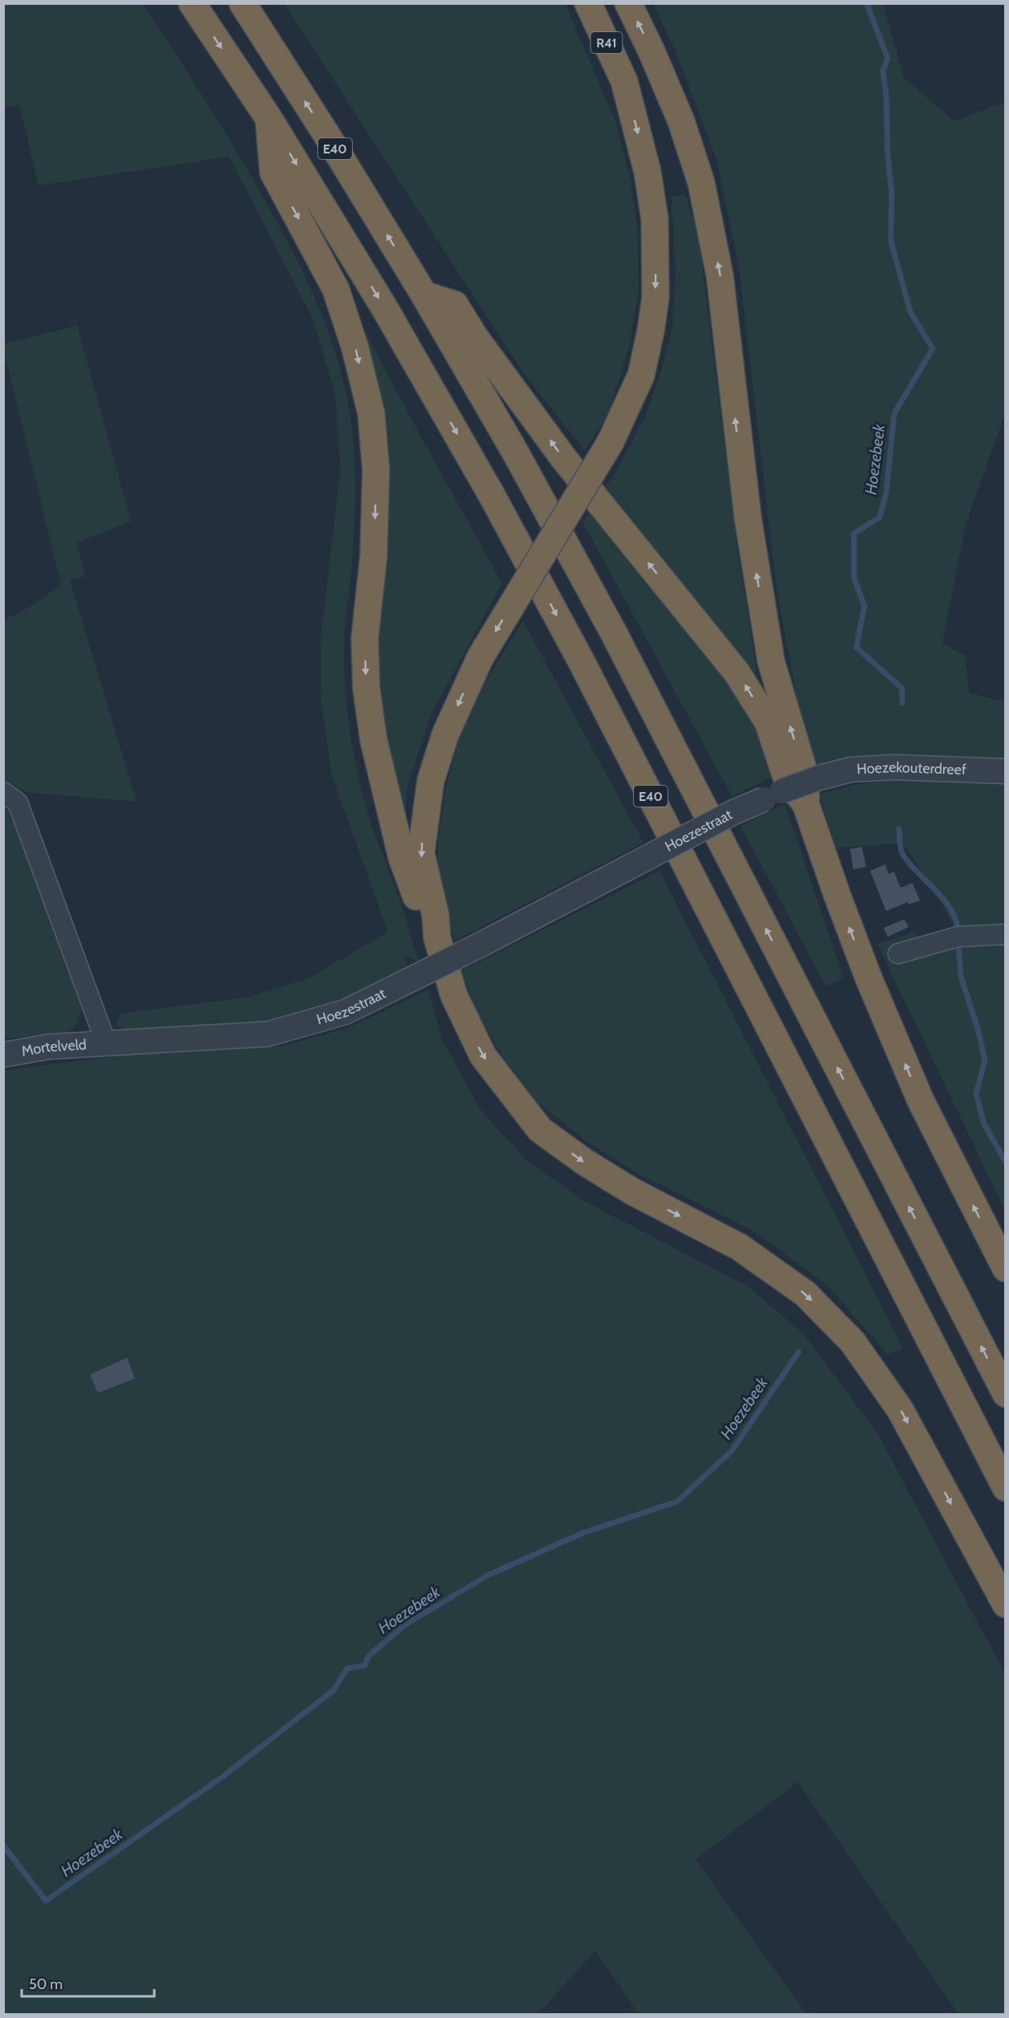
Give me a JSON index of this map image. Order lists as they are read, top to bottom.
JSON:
{
  "streets": {
    "highway": ["R41", "E40"],
    "street": ["Hoezekouterdreef", "Hoezestraat", "Mortelveld"]
  },
  "crossings": [
    ["Hoezekouterdreef", "Hoezestraat"],
    ["Hoezestraat", "Mortelveld"]
  ],
  "water": ["Hoezebeek"],
  "scale_bar": "50 m"
}
